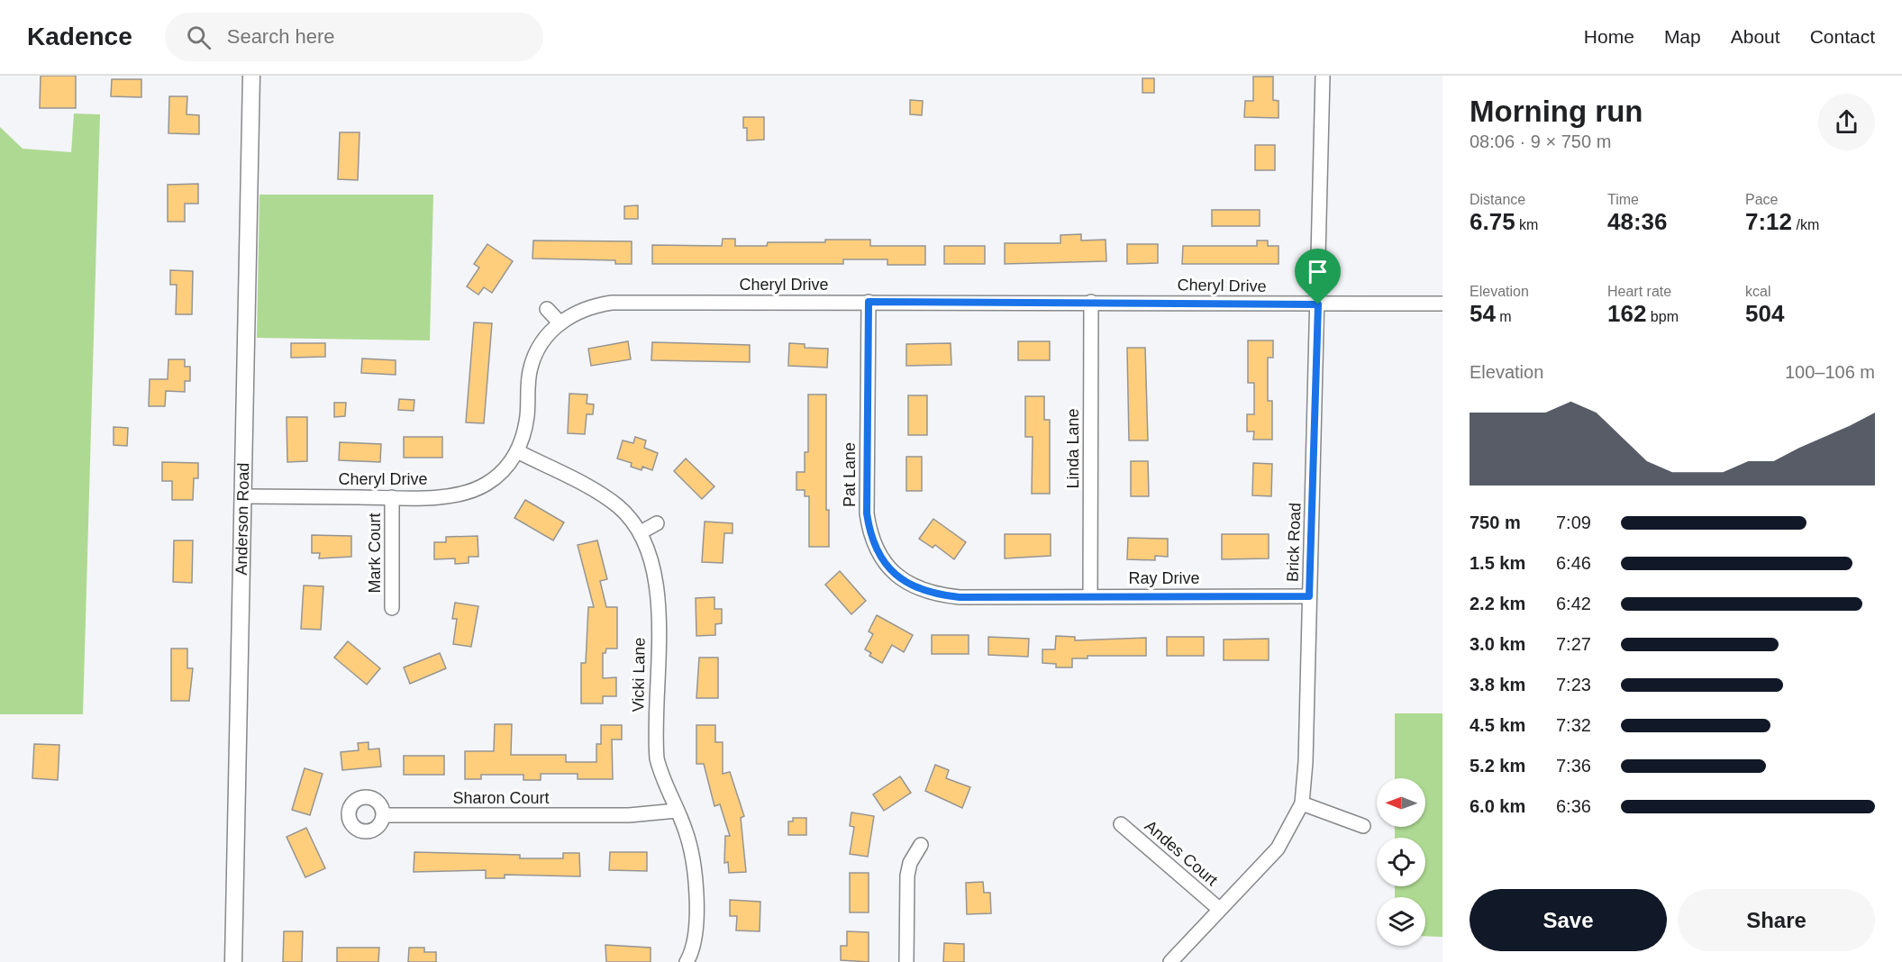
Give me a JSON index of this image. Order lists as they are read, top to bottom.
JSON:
{
  "streets": {
    "street": [
      "Cheryl Drive",
      "Linda Lane",
      "Pat Lane",
      "Anderson Road",
      "Brick Road",
      "Mark Court",
      "Ray Drive",
      "Vicki Lane",
      "Sharon Court",
      "Andes Court"
    ]
  },
  "crossings": [
    ["Cheryl Drive", "Linda Lane"],
    ["Cheryl Drive", "Pat Lane"],
    ["Cheryl Drive", "Anderson Road"],
    ["Cheryl Drive", "Brick Road"],
    ["Cheryl Drive", "Mark Court"],
    ["Cheryl Drive", "Vicki Lane"],
    ["Linda Lane", "Ray Drive"],
    ["Pat Lane", "Ray Drive"],
    ["Brick Road", "Ray Drive"],
    ["Brick Road", "Andes Court"],
    ["Vicki Lane", "Sharon Court"]
  ],
  "north": "left",
  "page": {
    "header": "Kadence",
    "search": "Search here",
    "nav": [
      "Home",
      "Map",
      "About",
      "Contact"
    ],
    "heading": ["Morning run", "08:06 · 9 × 750 m"],
    "stats": [
      ["Distance", "6.75 km"],
      ["Time", "48:36"],
      ["Pace", "7:12 /km"],
      ["Elevation", "54 m"],
      ["Heart rate", "162 bpm"],
      ["kcal", "504"]
    ],
    "chart": ["Elevation", "100–106 m"],
    "list": [
      {
        "name": "750 m",
        "note": "7:09"
      },
      {
        "name": "1.5 km",
        "note": "6:46"
      },
      {
        "name": "2.2 km",
        "note": "6:42"
      },
      {
        "name": "3.0 km",
        "note": "7:27"
      },
      {
        "name": "3.8 km",
        "note": "7:23"
      },
      {
        "name": "4.5 km",
        "note": "7:32"
      },
      {
        "name": "5.2 km",
        "note": "7:36"
      },
      {
        "name": "6.0 km",
        "note": "6:36"
      }
    ],
    "buttons": ["Save", "Share"]
  }
}
